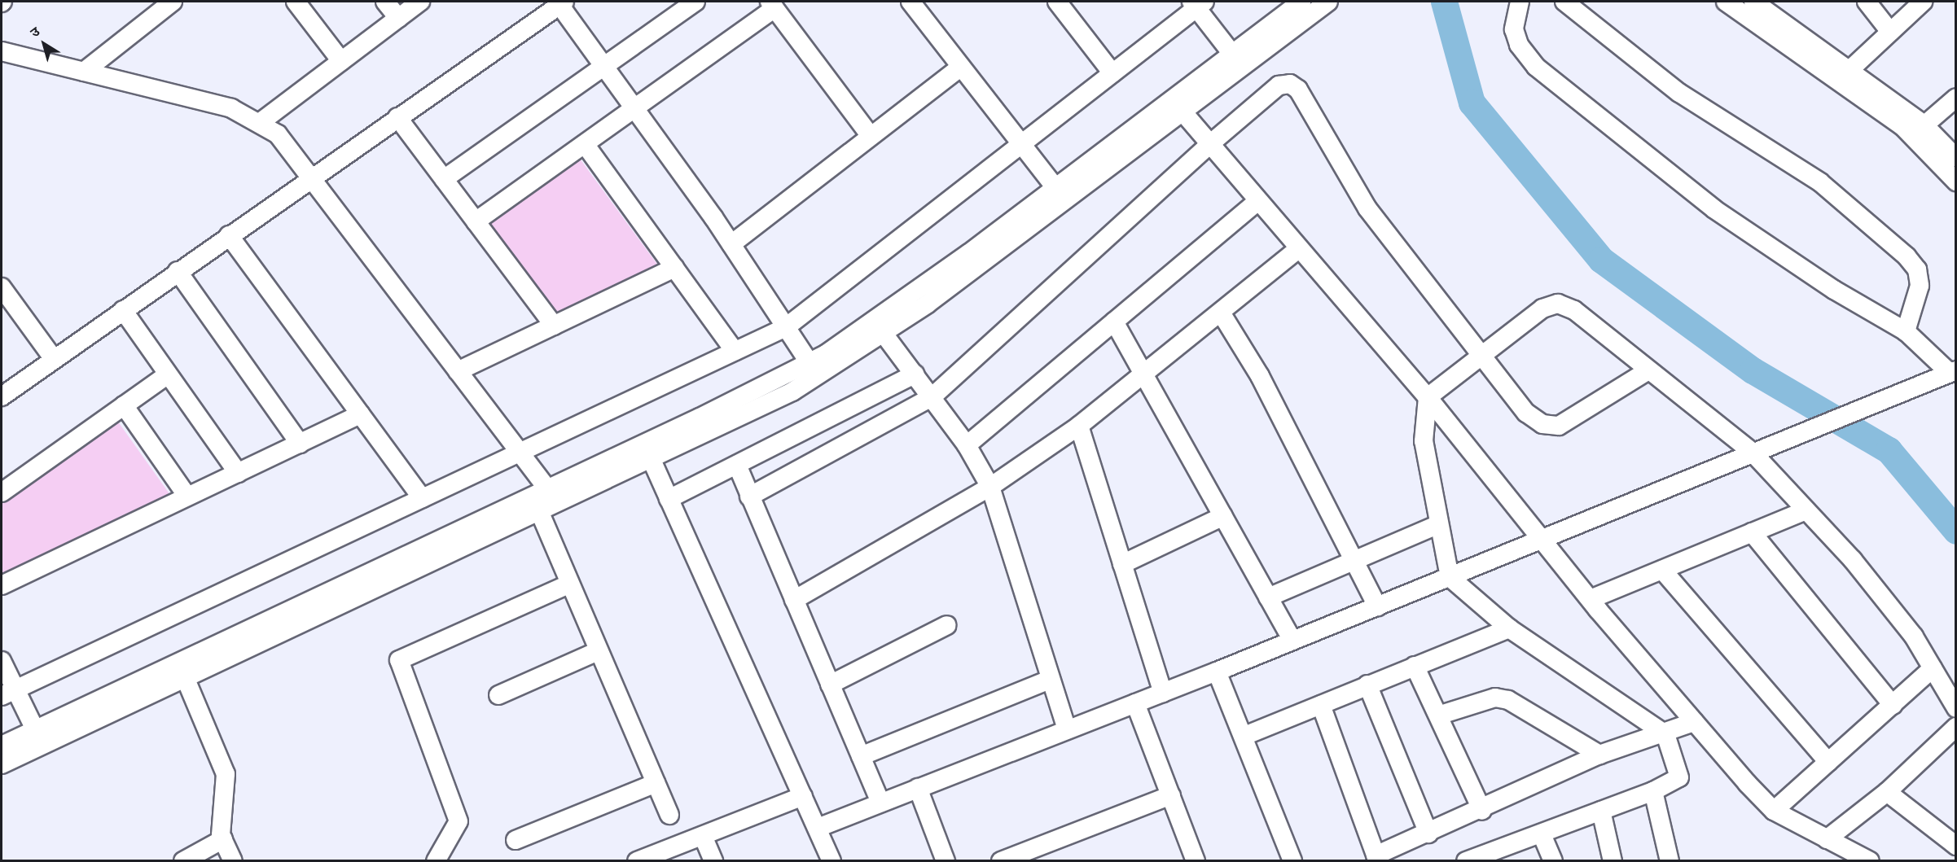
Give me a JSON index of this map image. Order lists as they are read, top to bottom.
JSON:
{
  "north": "top left"
}
